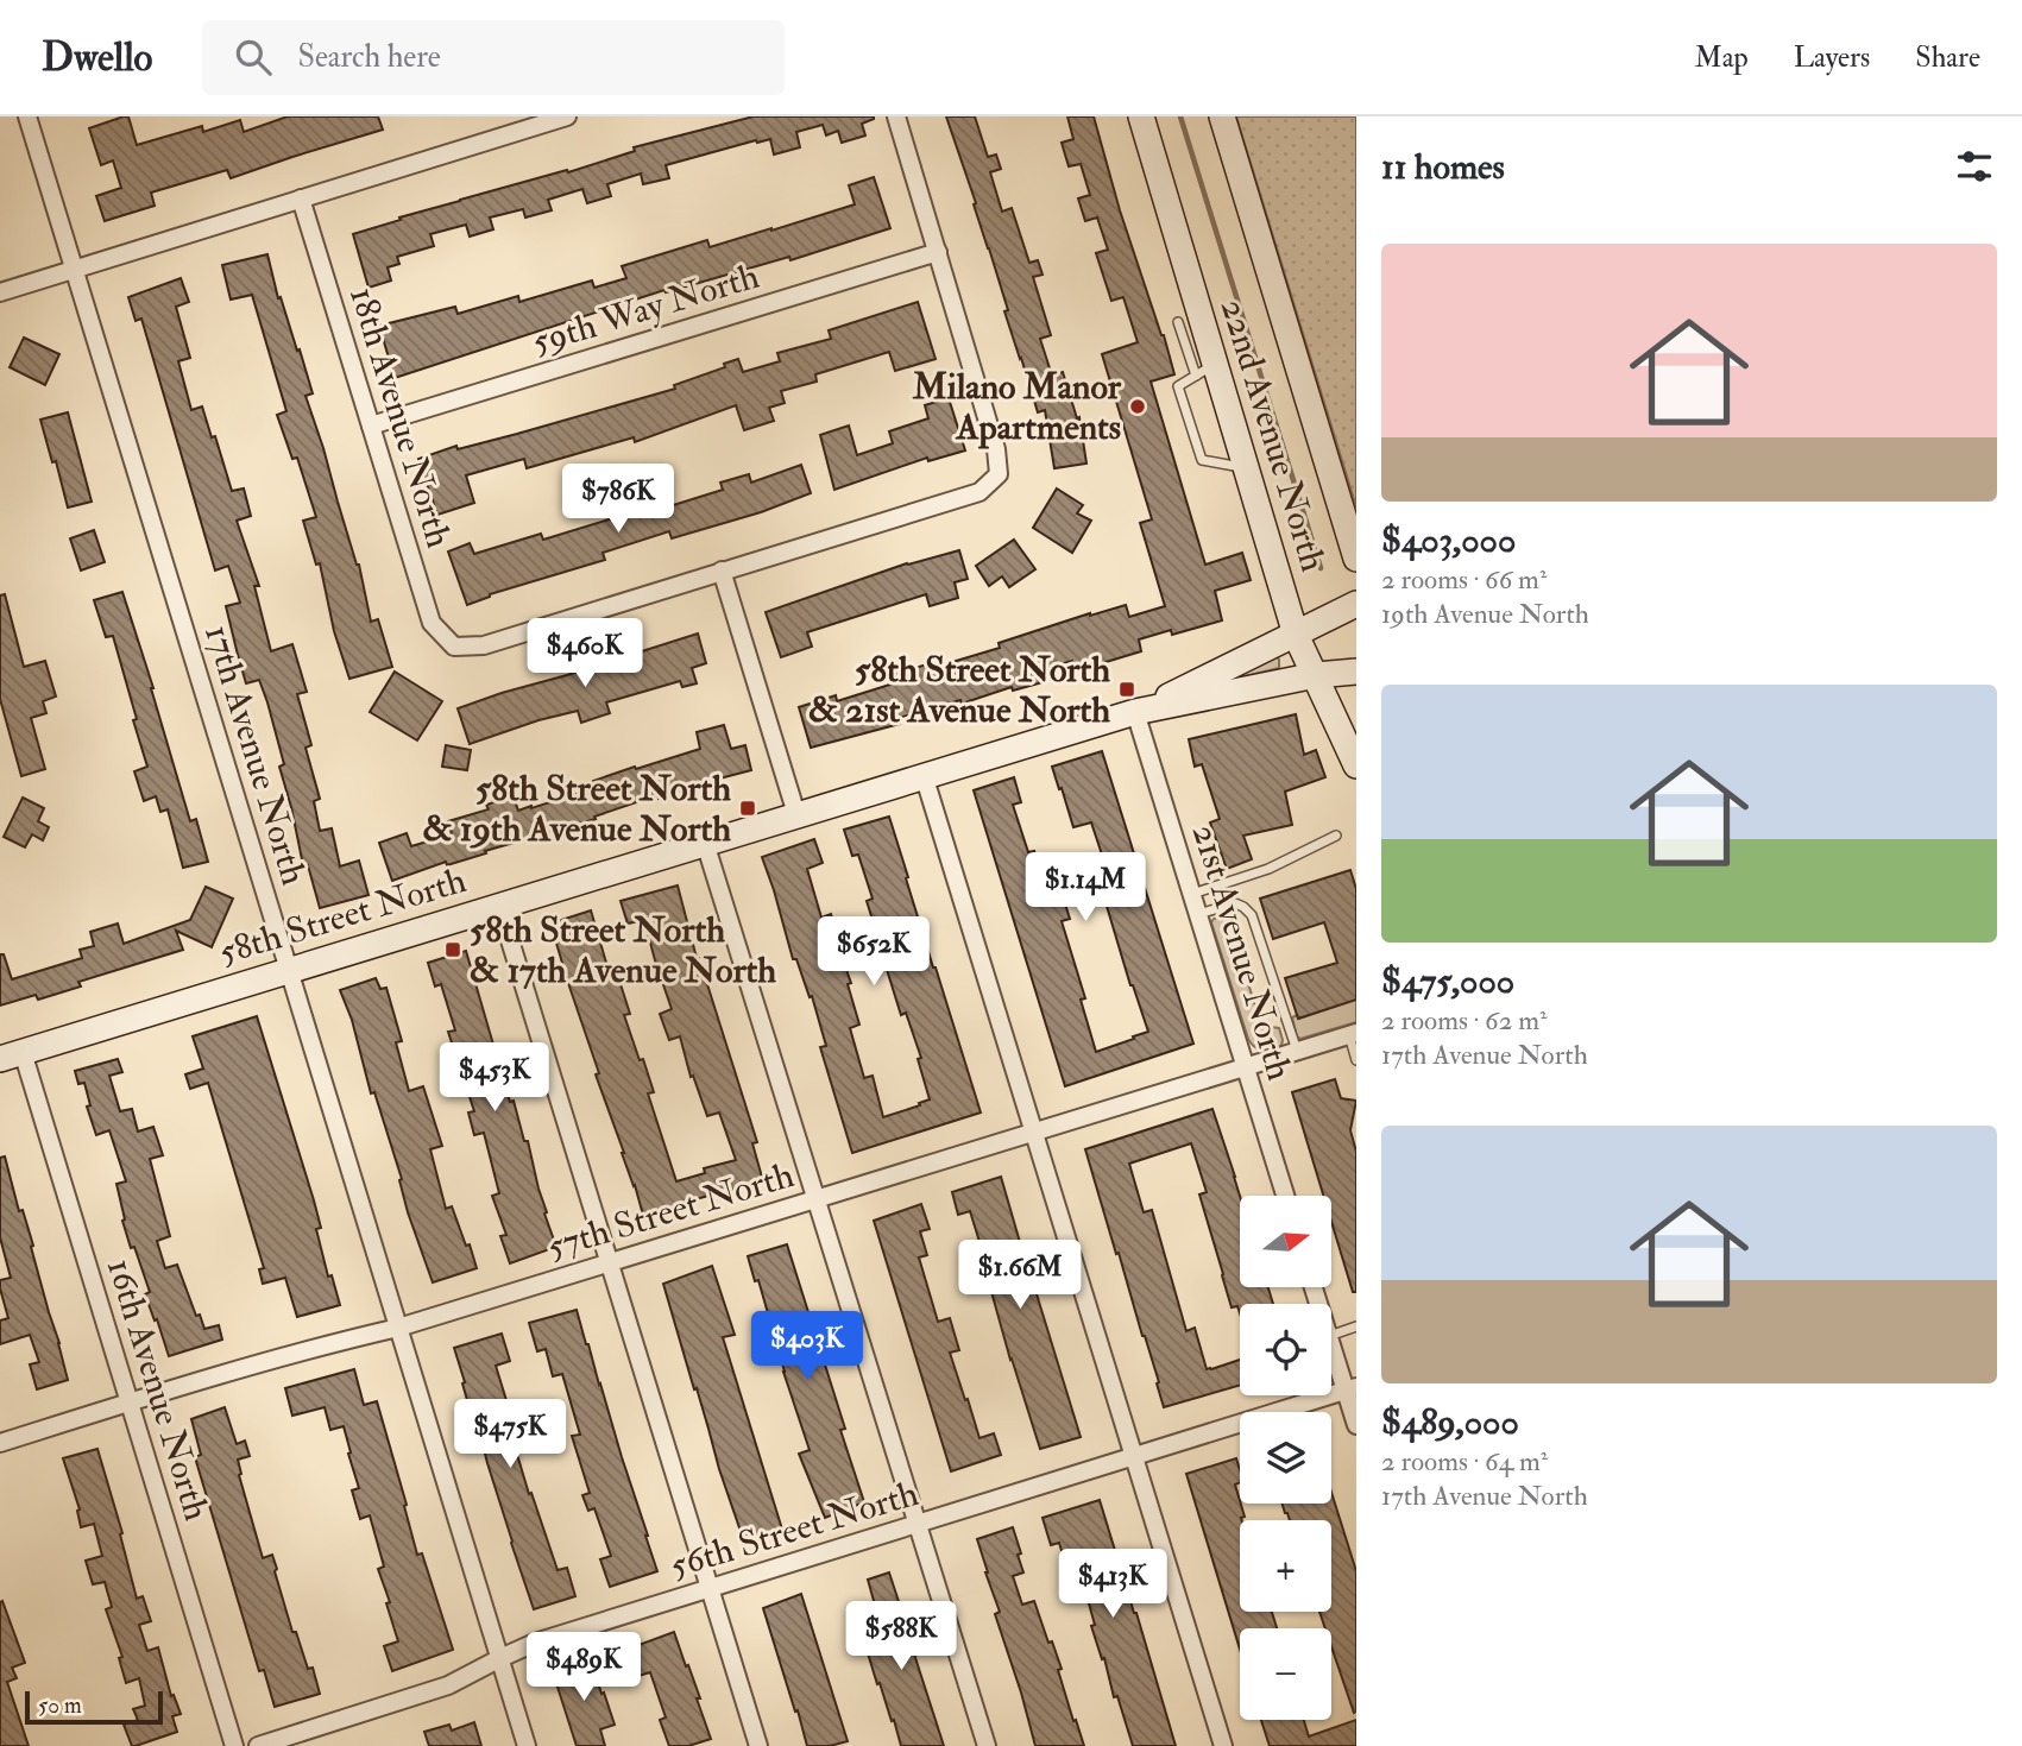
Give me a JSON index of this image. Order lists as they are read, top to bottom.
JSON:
{
  "streets": {
    "street": [
      "59th Way North",
      "18th Avenue North",
      "22nd Avenue North",
      "17th Avenue North",
      "58th Street North",
      "21st Avenue North",
      "57th Street North",
      "16th Avenue North",
      "56th Street North"
    ]
  },
  "crossings": [
    ["59th Way North", "18th Avenue North"],
    ["22nd Avenue North", "58th Street North"],
    ["17th Avenue North", "58th Street North"],
    ["17th Avenue North", "57th Street North"],
    ["17th Avenue North", "56th Street North"],
    ["58th Street North", "21st Avenue North"],
    ["58th Street North", "16th Avenue North"],
    ["21st Avenue North", "57th Street North"],
    ["57th Street North", "16th Avenue North"]
  ],
  "places": {
    "other": ["Milano Manor Apartments"],
    "transit": ["58th Street North & 21st Avenue North", "58th Street North & 19th Avenue North", "58th Street North & 17th Avenue North"]
  },
  "scale_bar": "50 m",
  "north": "right",
  "page": {
    "header": "Dwello",
    "search": "Search here",
    "nav": ["Map", "Layers", "Share"],
    "heading": "11 homes",
    "list": [
      {
        "name": "$403,000",
        "note": "2 rooms · 66 m² · 19th Avenue North"
      },
      {
        "name": "$475,000",
        "note": "2 rooms · 62 m² · 17th Avenue North"
      },
      {
        "name": "$489,000",
        "note": "2 rooms · 64 m² · 17th Avenue North"
      }
    ],
    "price": [
      "$786K",
      "$460K",
      "$1.14M",
      "$652K",
      "$453K",
      "$1.66M",
      "$403K",
      "$475K",
      "$413K",
      "$588K",
      "$489K"
    ],
    "map_buttons": ["+", "−"],
    "scale": "50 m"
  }
}
